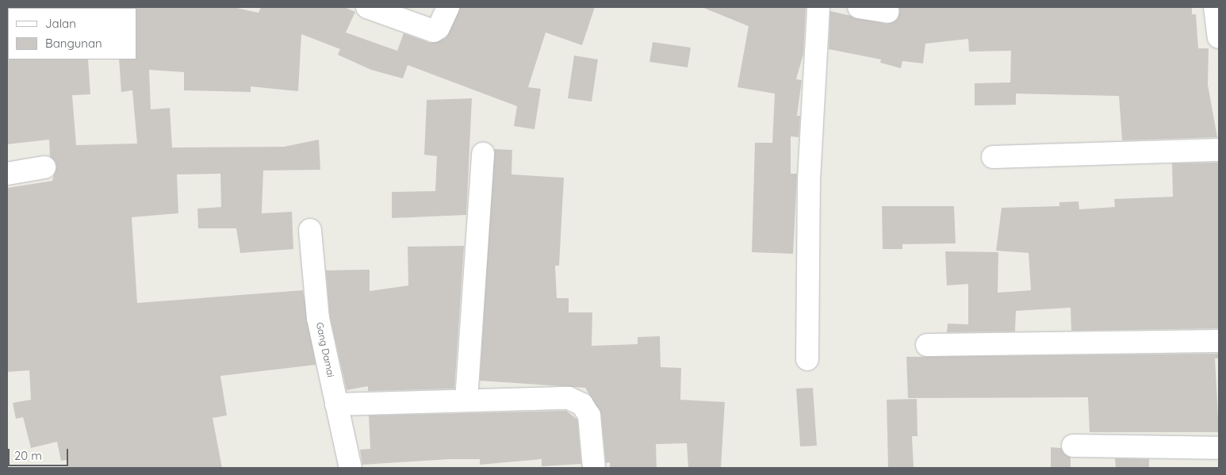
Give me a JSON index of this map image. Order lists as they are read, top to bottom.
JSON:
{
  "streets": {
    "street": ["Gang Damai"]
  },
  "legend": ["Jalan", "Bangunan"],
  "scale_bar": "20 m"
}
